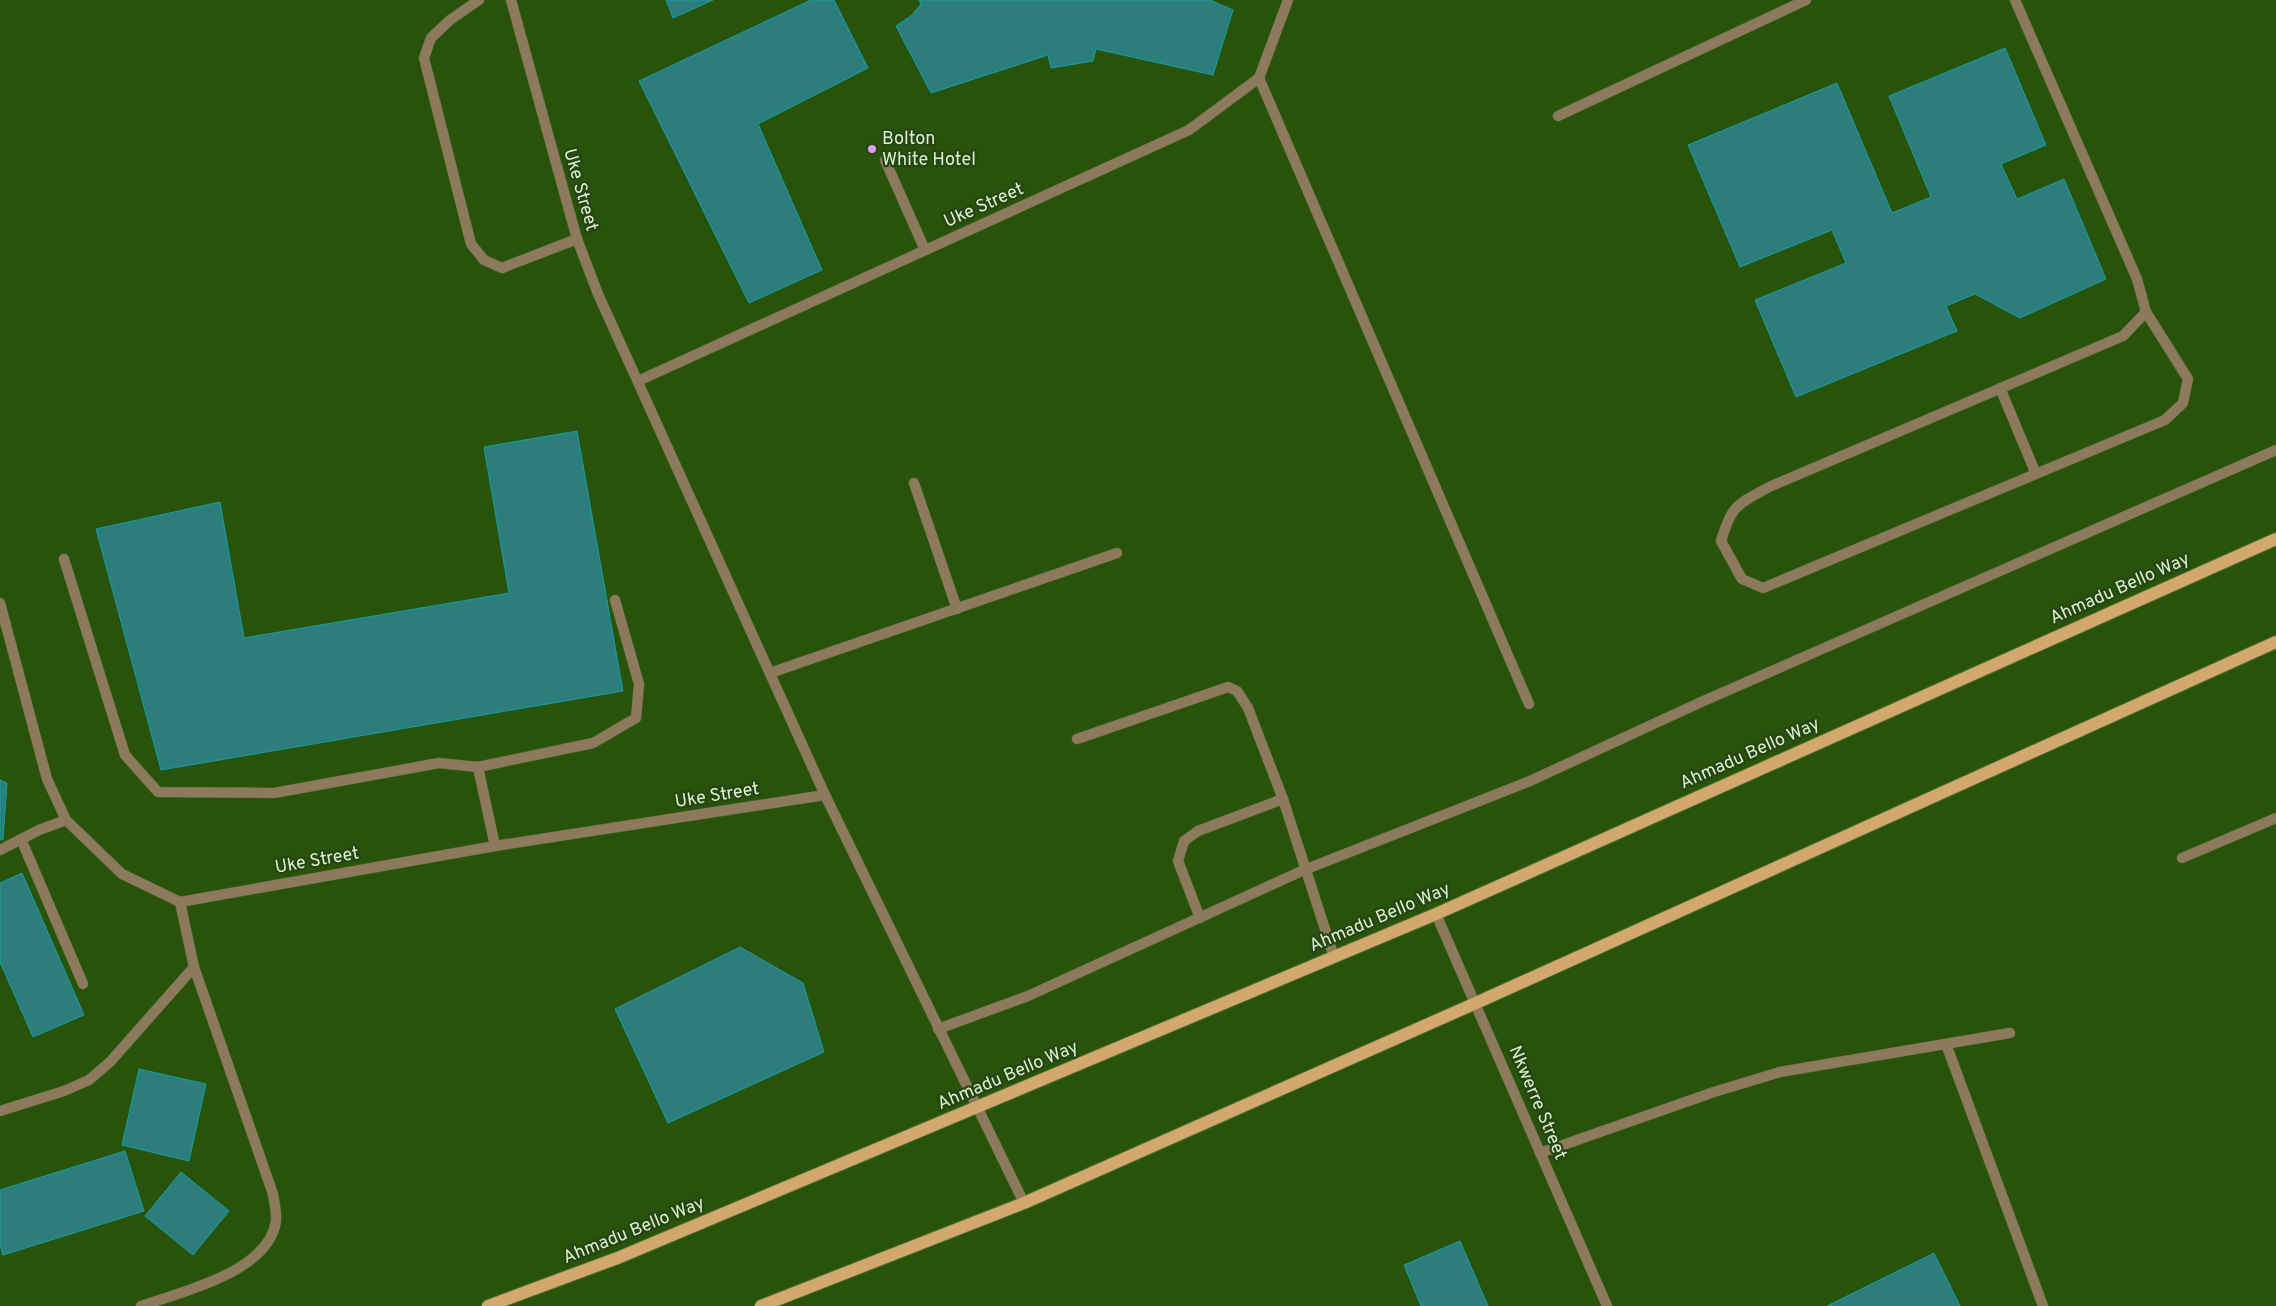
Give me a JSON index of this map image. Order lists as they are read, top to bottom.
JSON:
{
  "streets": {
    "main road": ["Ahmadu Bello Way"],
    "street": ["Uke Street", "Nkwerre Street"]
  },
  "crossings": [
    ["Uke Street", "Ahmadu Bello Way"],
    ["Ahmadu Bello Way", "Nkwerre Street"]
  ],
  "places": ["Bolton White Hotel"]
}
